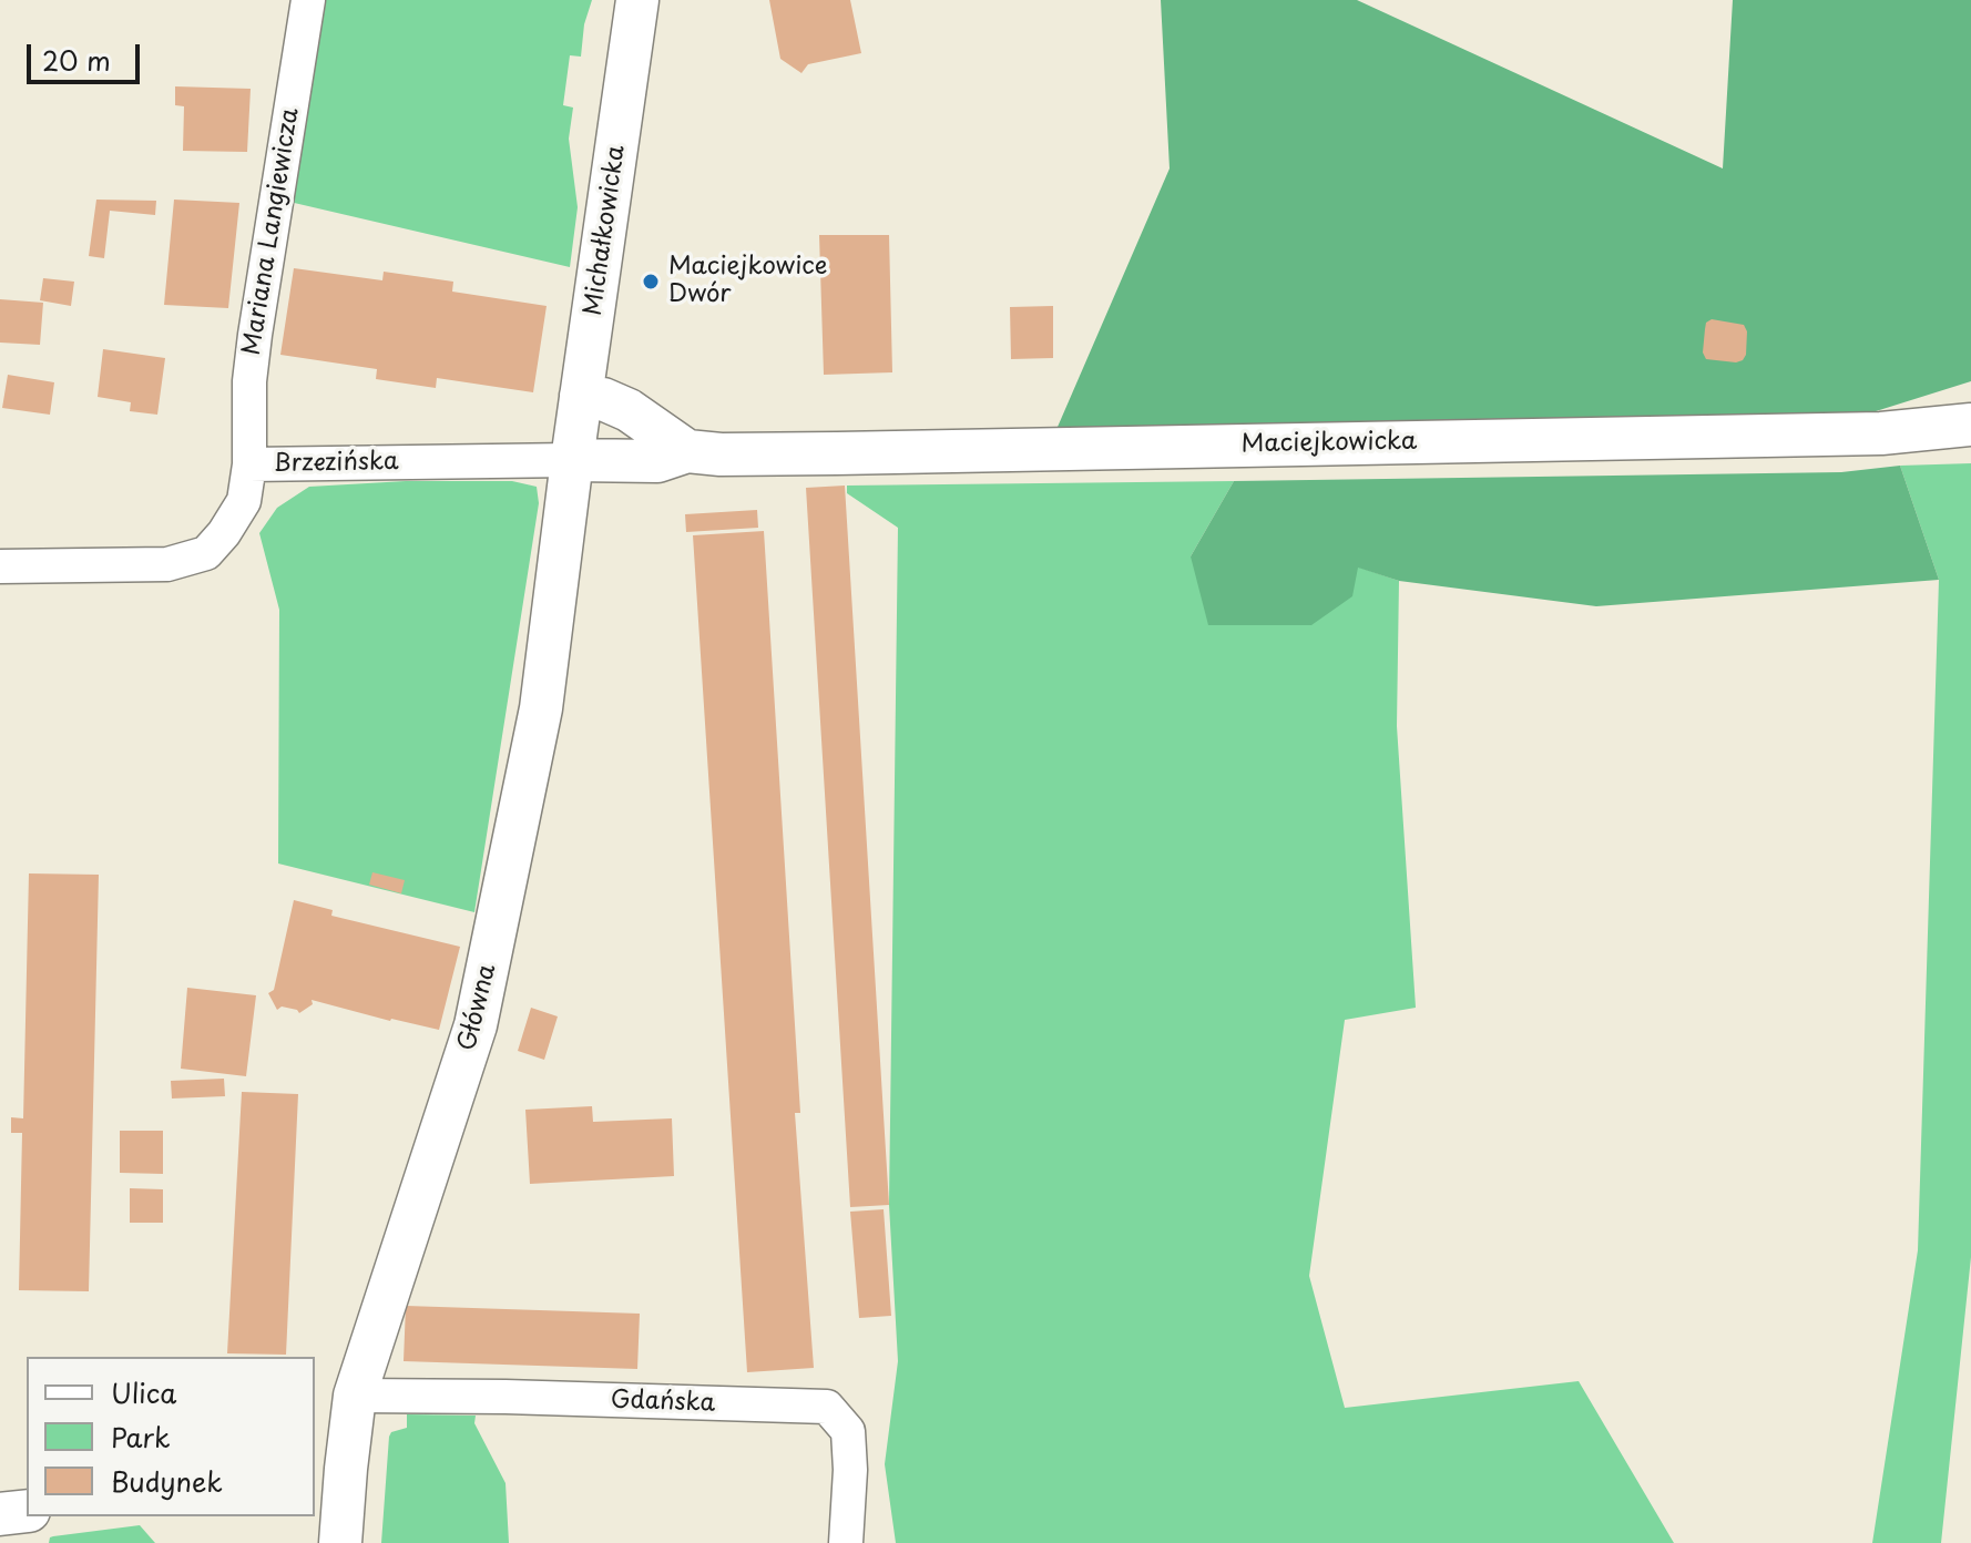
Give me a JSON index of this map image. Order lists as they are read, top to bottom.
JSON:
{
  "streets": {
    "street": [
      "Michałkowicka",
      "Mariana Langiewicza",
      "Maciejkowicka",
      "Brzezińska",
      "Główna",
      "Gdańska"
    ]
  },
  "crossings": [
    ["Michałkowicka", "Maciejkowicka"],
    ["Michałkowicka", "Brzezińska"],
    ["Michałkowicka", "Główna"],
    ["Mariana Langiewicza", "Brzezińska"],
    ["Maciejkowicka", "Brzezińska"],
    ["Maciejkowicka", "Główna"],
    ["Brzezińska", "Główna"],
    ["Główna", "Gdańska"]
  ],
  "places": ["Maciejkowice Dwór"],
  "legend": ["Ulica", "Park", "Budynek"],
  "scale_bar": "20 m"
}
